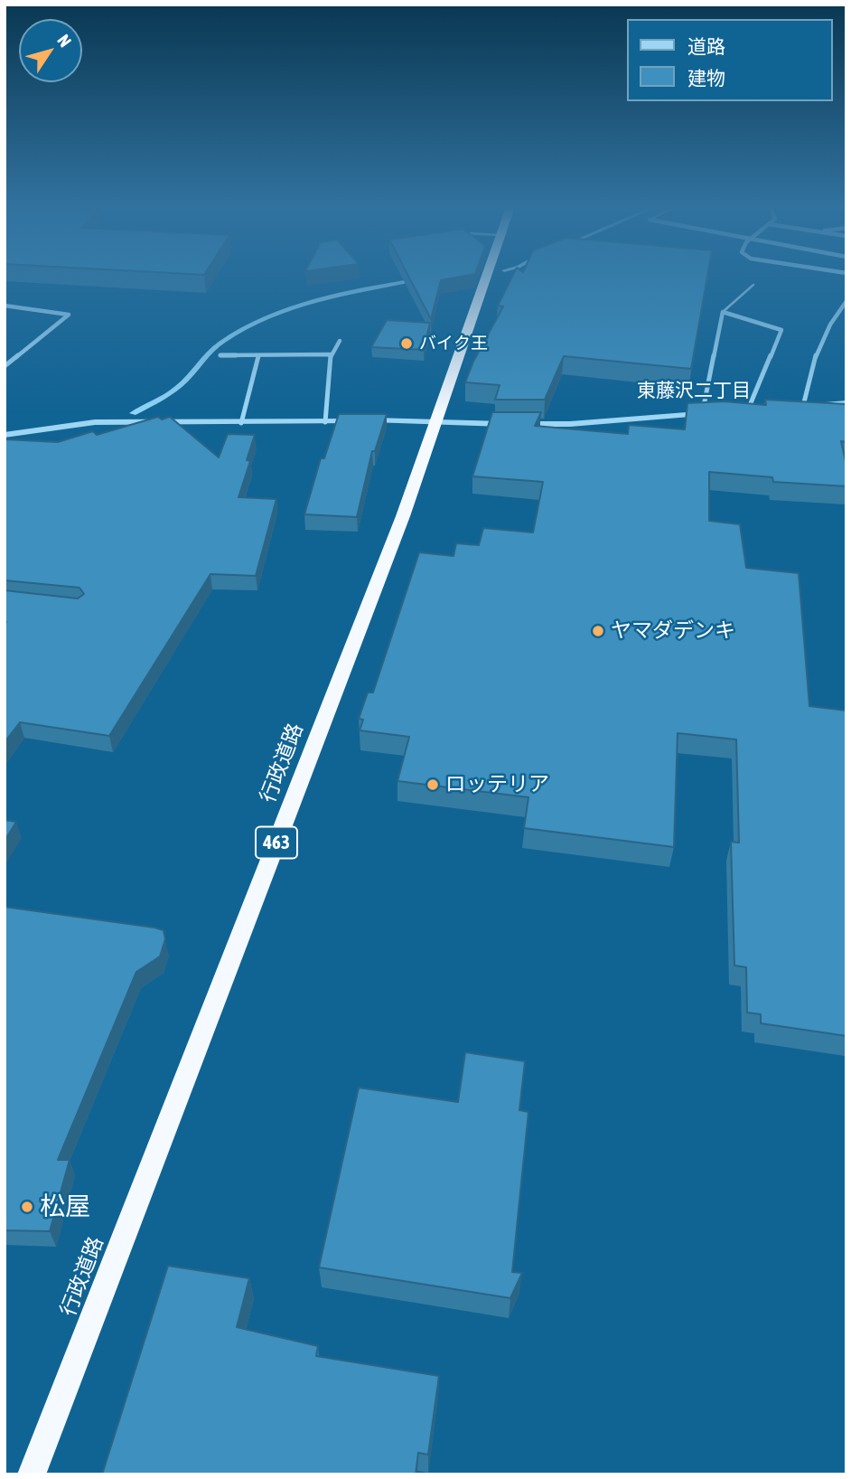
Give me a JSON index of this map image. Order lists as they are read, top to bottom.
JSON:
{
  "streets": {
    "highway": ["行政道路", "463"]
  },
  "districts": ["東藤沢二丁目"],
  "places": [
    "バイク王",
    "ヤマダデンキ",
    "ロッテリア",
    "松屋"
  ],
  "legend": ["道路", "建物"],
  "north": "top right"
}
